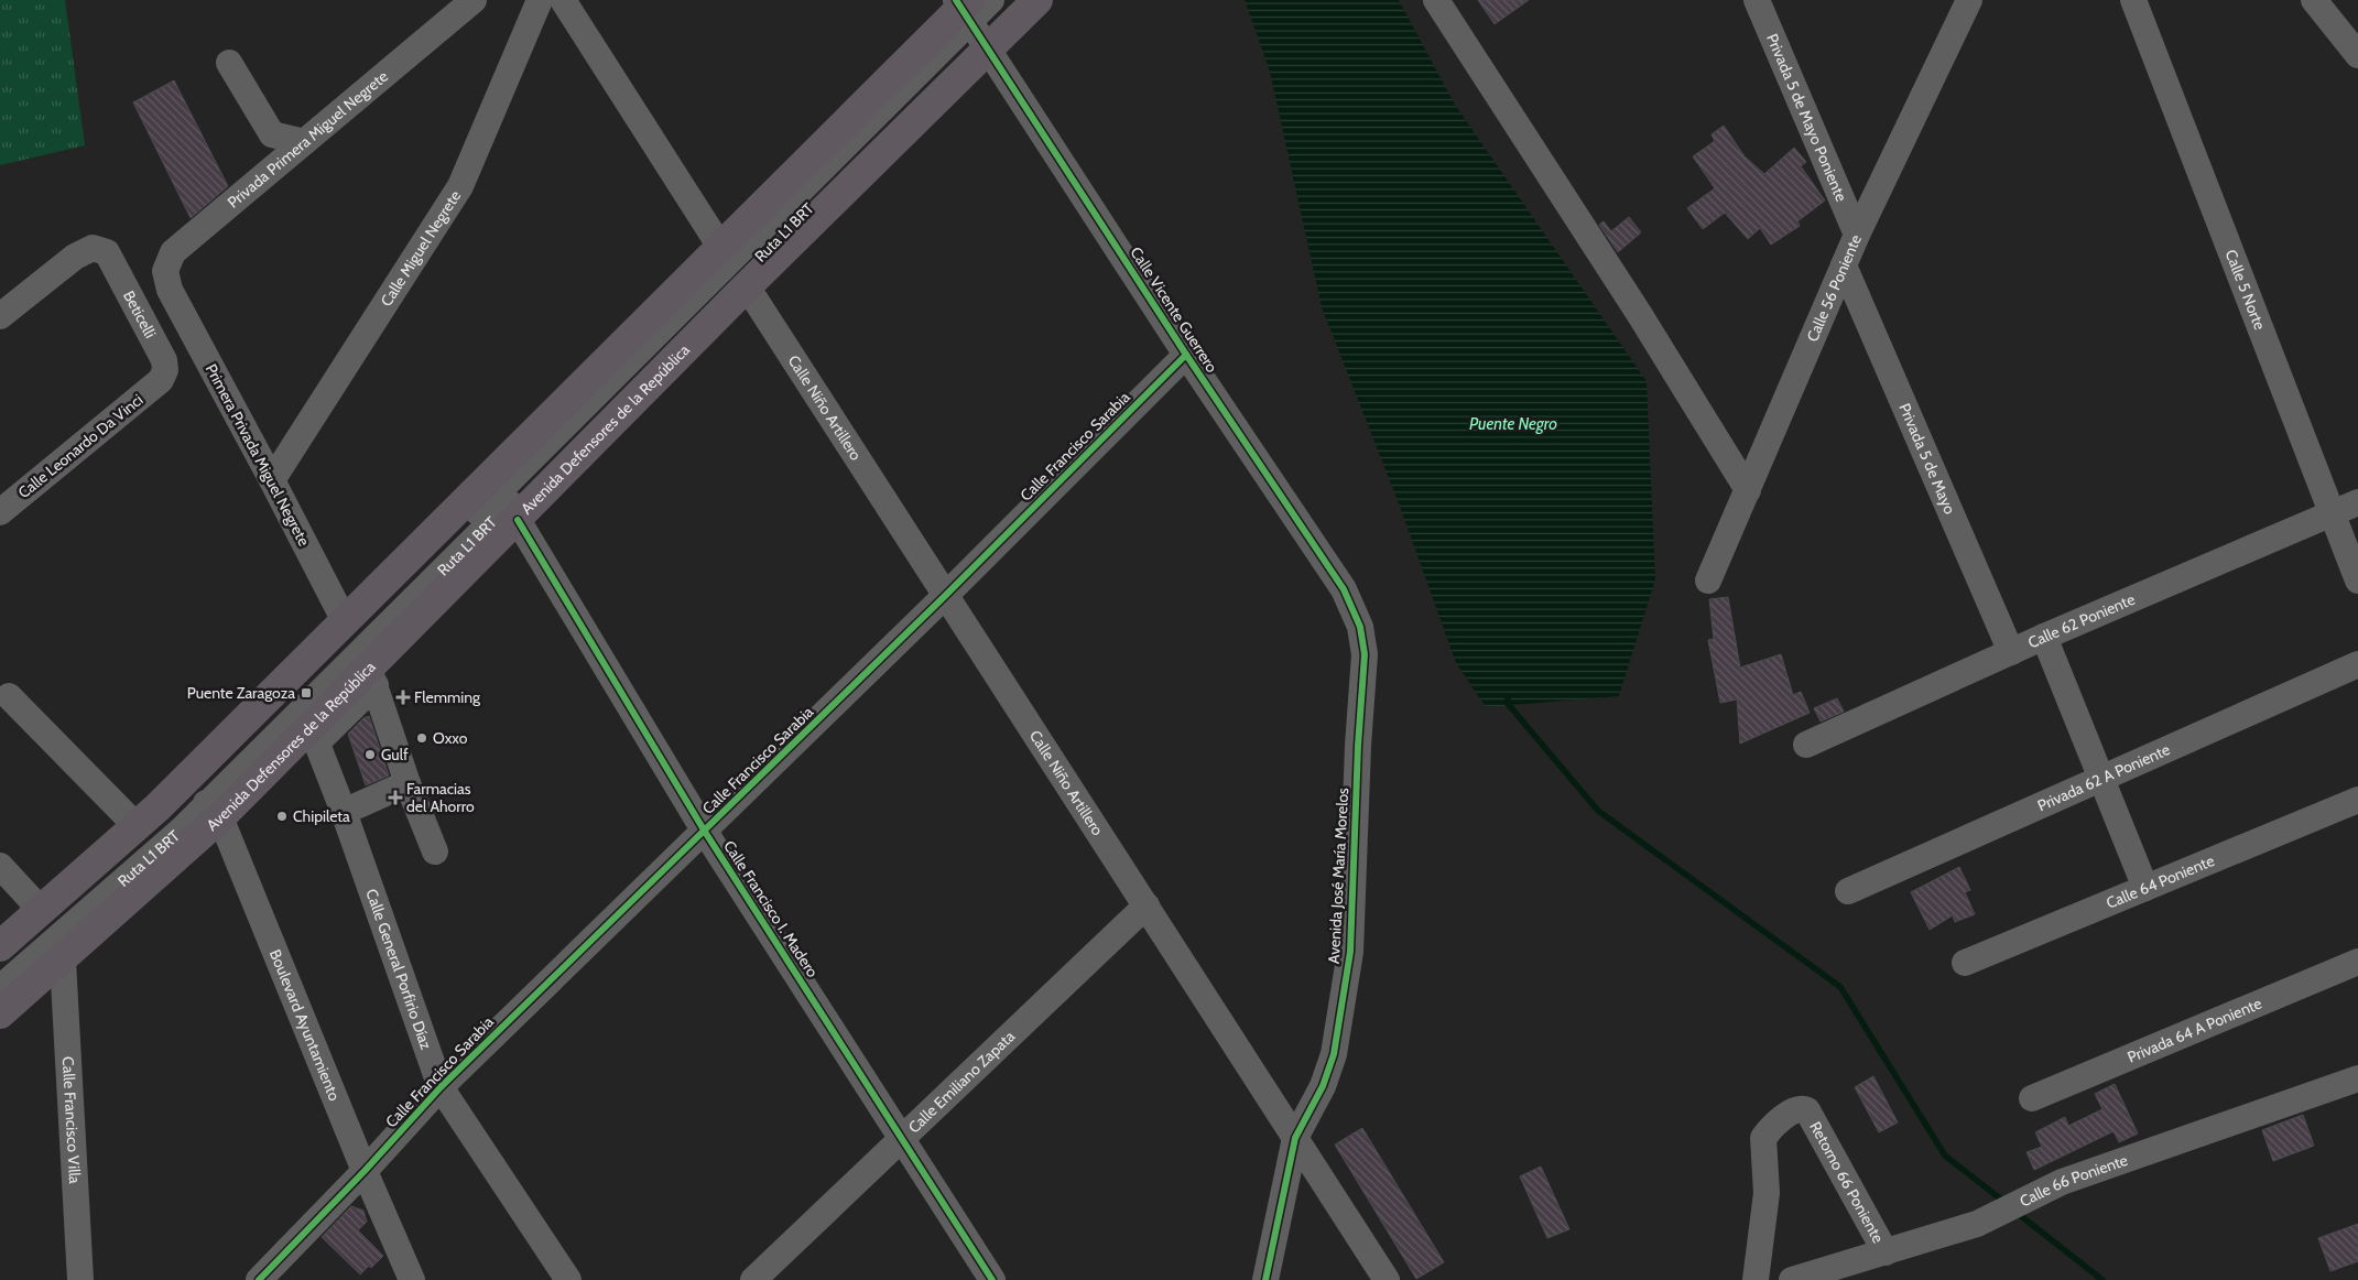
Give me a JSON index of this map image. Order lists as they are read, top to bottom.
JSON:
{
  "streets": {
    "main road": ["Avenida Defensores de la República"],
    "street": [
      "Privada 5 de Mayo Poniente",
      "Privada Primera Miguel Negrete",
      "Ruta L1 BRT",
      "Calle Miguel Negrete",
      "Calle 56 Poniente",
      "Calle 5 Norte",
      "Calle Vicente Guerrero",
      "Beticelli",
      "Calle Niño Artillero",
      "Calle Leonardo Da Vinci",
      "Calle Francisco Sarabia",
      "Primera Privada Miguel Negrete",
      "Privada 5 de Mayo",
      "Calle 62 Poniente",
      "Privada 62 A Poniente",
      "Avenida José María Morelos",
      "Calle 64 Poniente",
      "Calle Francisco I. Madero",
      "Calle General Porfirio Díaz",
      "Boulevard Ayuntamiento",
      "Privada 64 A Poniente",
      "Calle Emiliano Zapata",
      "Calle Francisco Villa",
      "Calle 66 Poniente",
      "Retorno 66 Poniente"
    ]
  },
  "crossings": [
    ["Privada 5 de Mayo Poniente", "Calle 56 Poniente"],
    ["Privada Primera Miguel Negrete", "Primera Privada Miguel Negrete"],
    ["Ruta L1 BRT", "Calle Vicente Guerrero"],
    ["Ruta L1 BRT", "Avenida Defensores de la República"],
    ["Ruta L1 BRT", "Boulevard Ayuntamiento"],
    ["Calle Miguel Negrete", "Primera Privada Miguel Negrete"],
    ["Calle 56 Poniente", "Privada 5 de Mayo"],
    ["Calle 5 Norte", "Calle 62 Poniente"],
    ["Calle Vicente Guerrero", "Avenida Defensores de la República"],
    ["Calle Vicente Guerrero", "Calle Francisco Sarabia"],
    ["Calle Vicente Guerrero", "Avenida José María Morelos"],
    ["Beticelli", "Calle Leonardo Da Vinci"],
    ["Calle Niño Artillero", "Avenida Defensores de la República"],
    ["Calle Niño Artillero", "Calle Francisco Sarabia"],
    ["Calle Niño Artillero", "Avenida José María Morelos"],
    ["Calle Niño Artillero", "Calle Emiliano Zapata"],
    ["Avenida Defensores de la República", "Primera Privada Miguel Negrete"],
    ["Avenida Defensores de la República", "Calle Francisco I. Madero"],
    ["Avenida Defensores de la República", "Calle General Porfirio Díaz"],
    ["Avenida Defensores de la República", "Boulevard Ayuntamiento"],
    ["Avenida Defensores de la República", "Calle Francisco Villa"],
    ["Calle Francisco Sarabia", "Calle Francisco I. Madero"],
    ["Calle Francisco Sarabia", "Calle General Porfirio Díaz"],
    ["Calle Francisco Sarabia", "Boulevard Ayuntamiento"],
    ["Privada 5 de Mayo", "Calle 62 Poniente"],
    ["Calle Francisco I. Madero", "Calle Emiliano Zapata"],
    ["Calle 66 Poniente", "Retorno 66 Poniente"]
  ],
  "water": ["Puente Negro"],
  "places": {
    "transit": ["Puente Zaragoza"],
    "health": ["Flemming", "Farmacias del Ahorro"],
    "other": ["Oxxo", "Gulf", "Chipileta"]
  }
}
